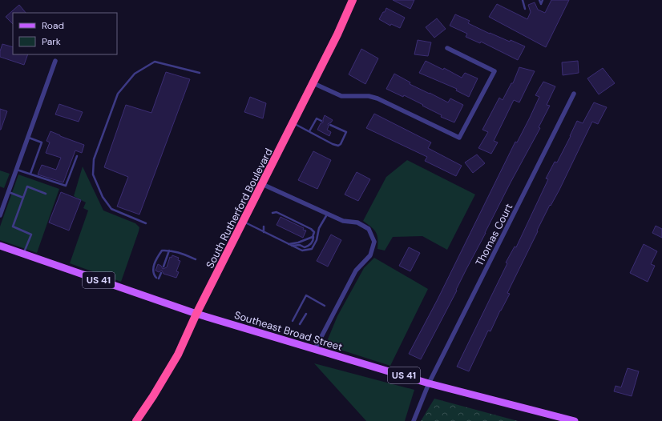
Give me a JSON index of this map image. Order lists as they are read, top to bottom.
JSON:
{
  "streets": {
    "highway": ["South Rutherford Boulevard"],
    "main road": ["US 41", "Southeast Broad Street"],
    "street": ["Thomas Court"]
  },
  "crossings": [
    ["South Rutherford Boulevard", "Southeast Broad Street"],
    ["Thomas Court", "Southeast Broad Street"]
  ],
  "legend": ["Road", "Park"]
}
